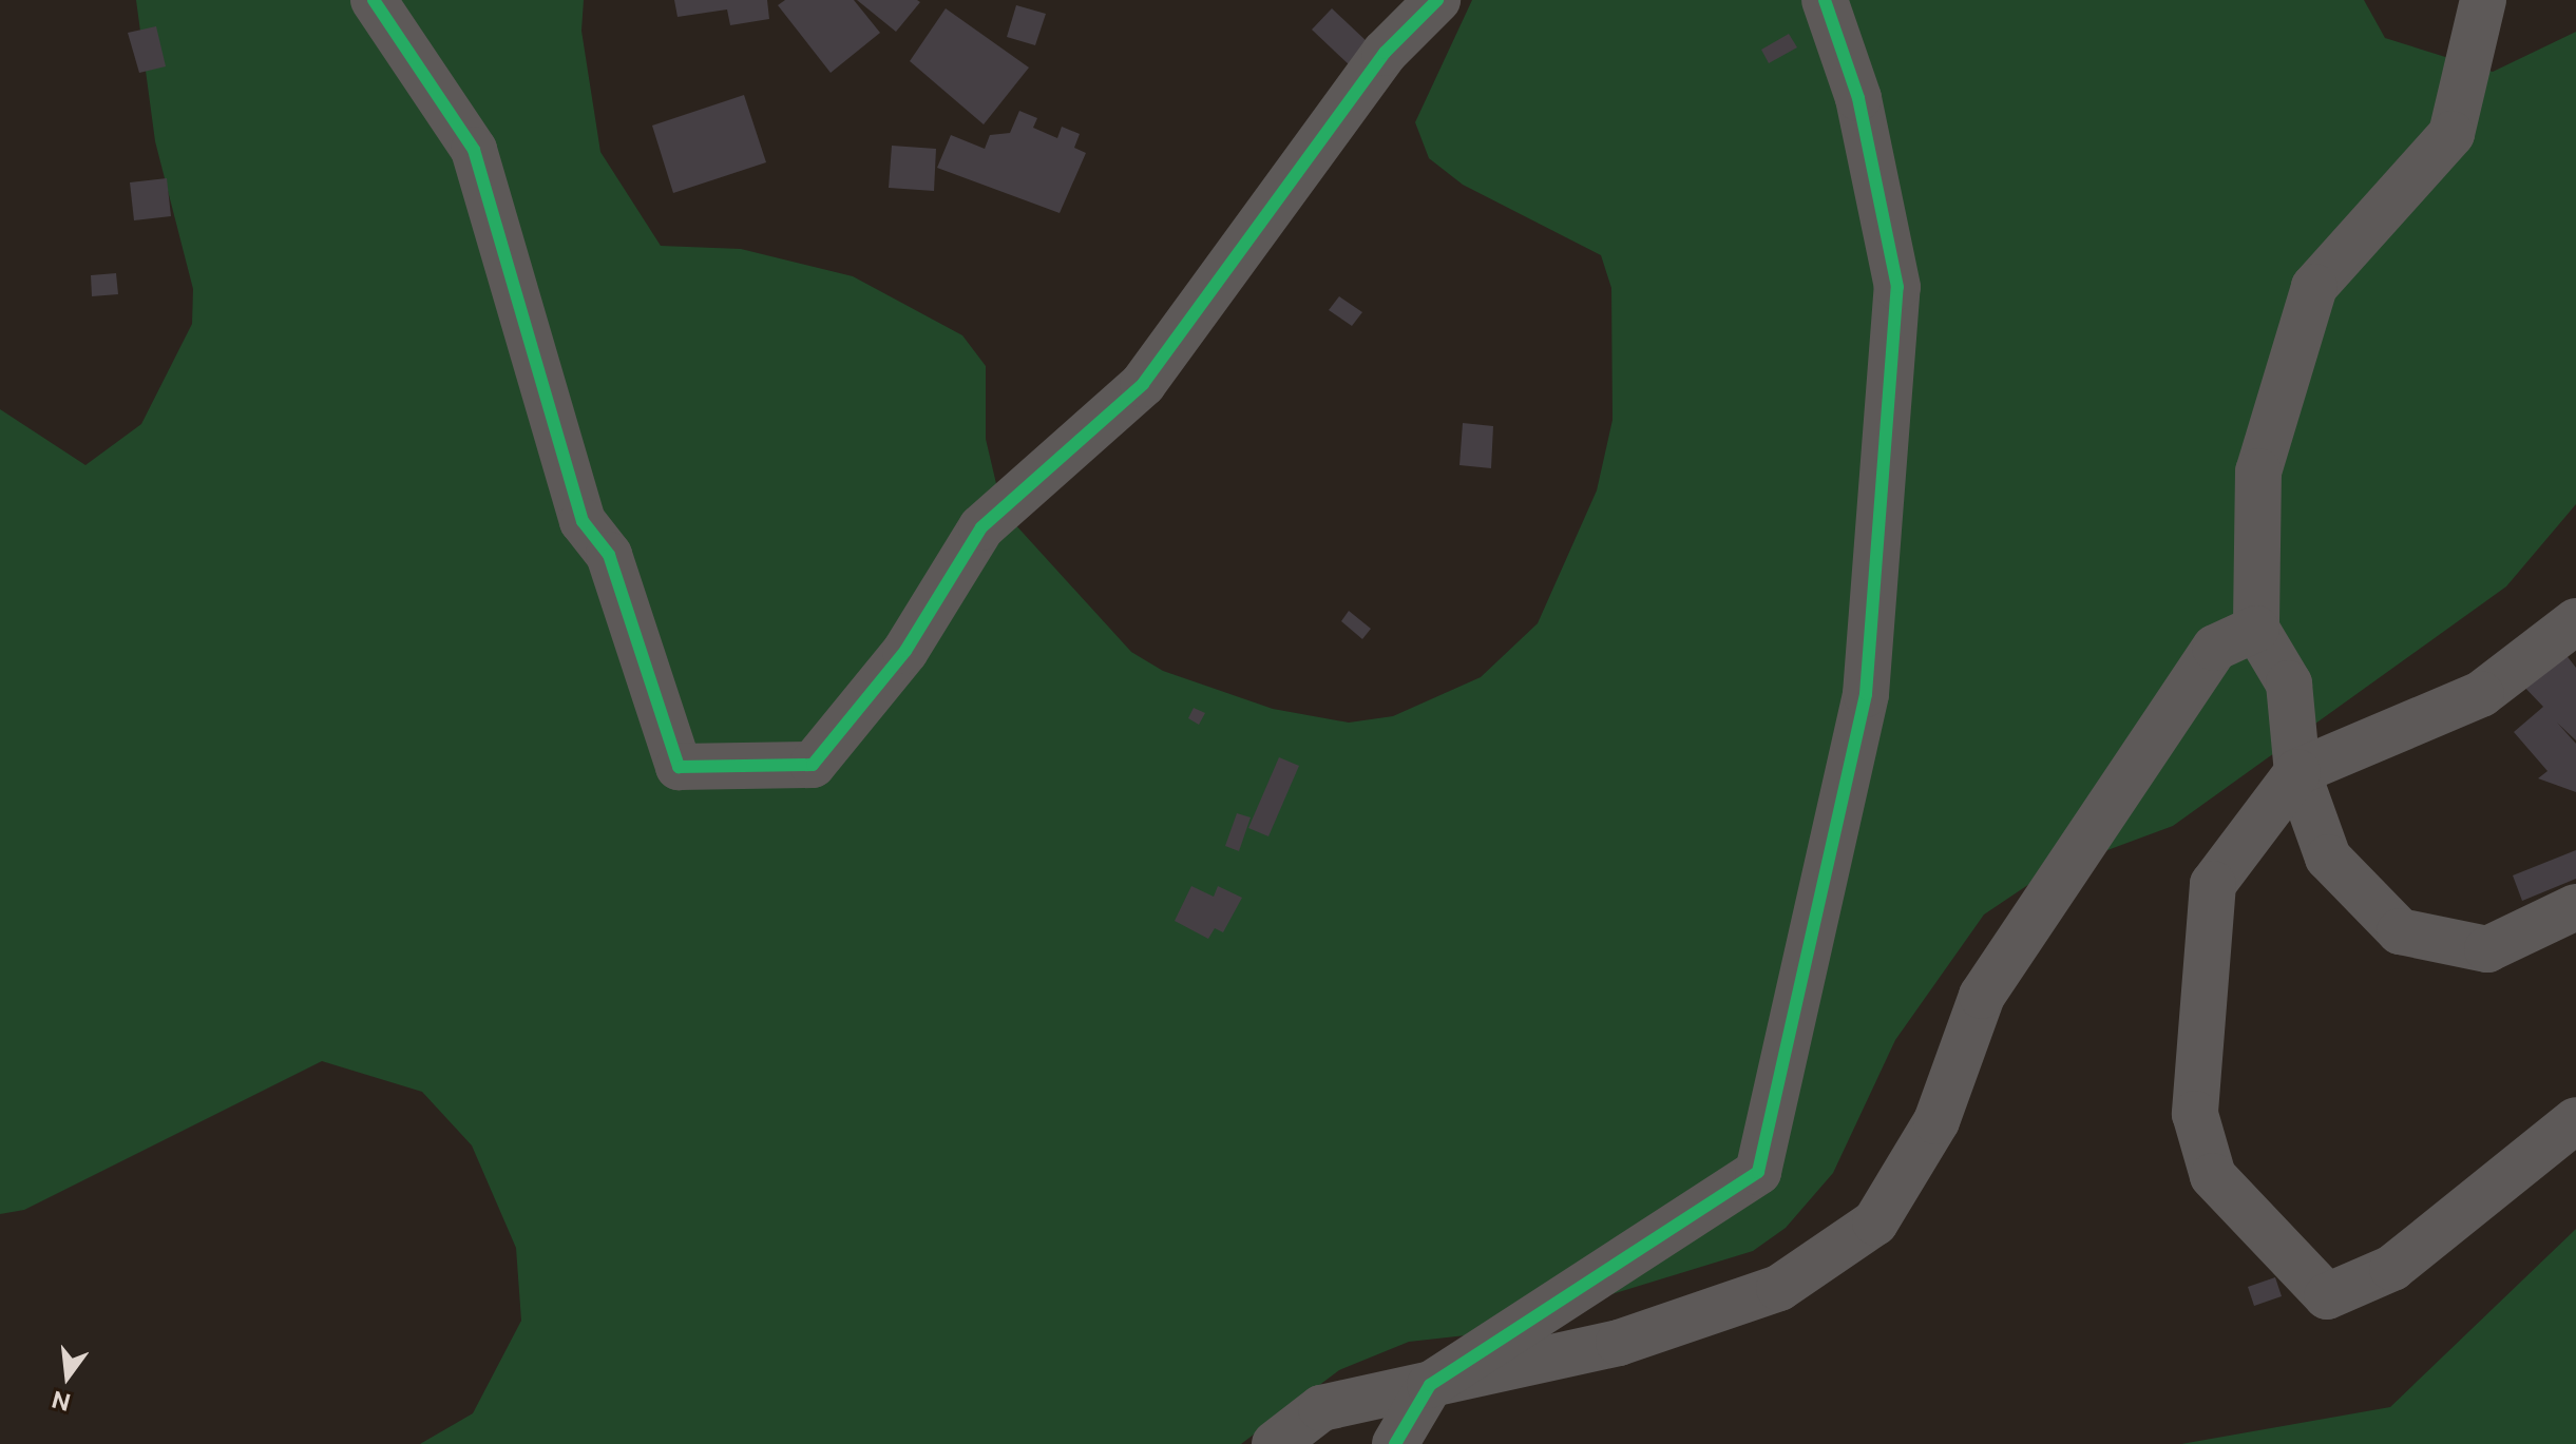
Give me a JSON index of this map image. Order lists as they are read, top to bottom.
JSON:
{
  "north": "bottom"
}
